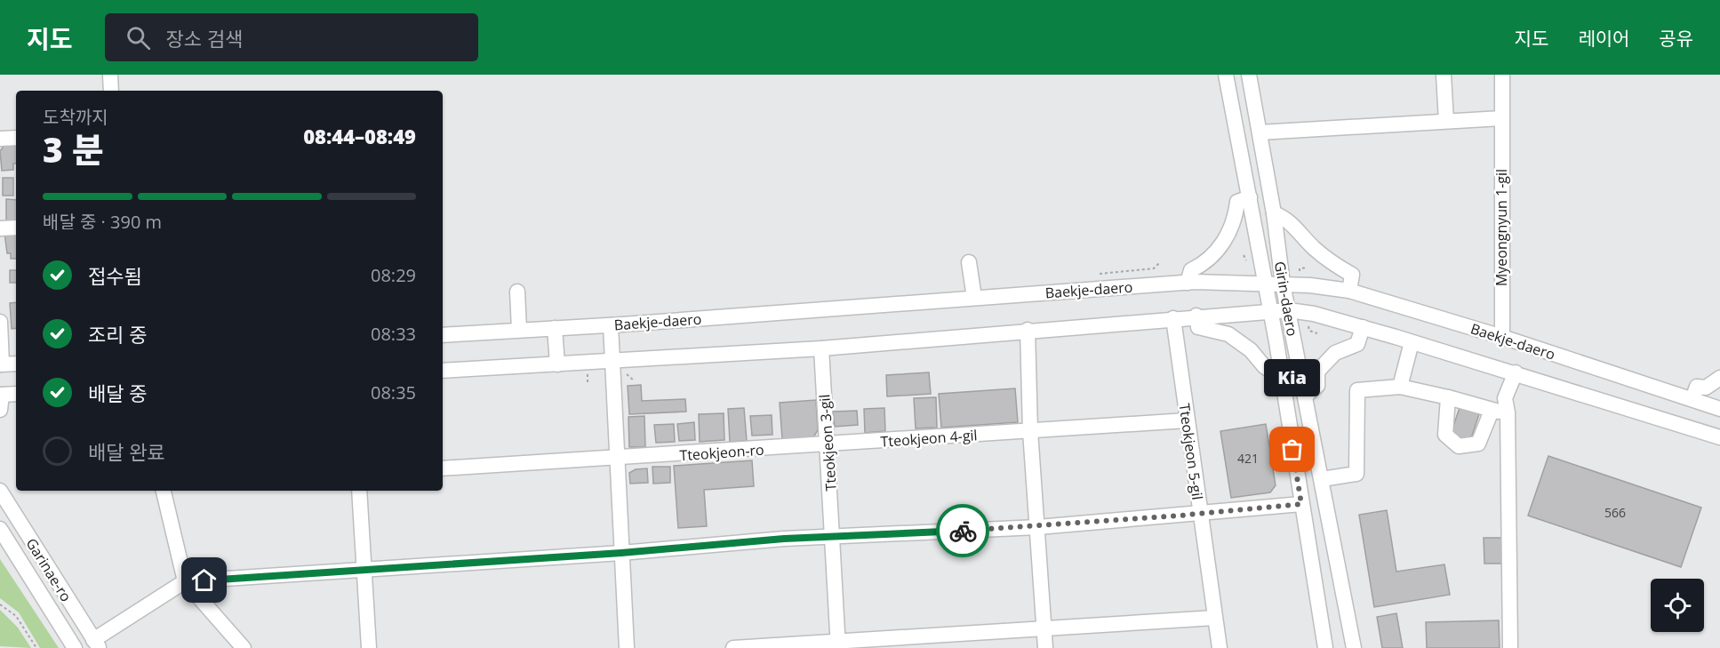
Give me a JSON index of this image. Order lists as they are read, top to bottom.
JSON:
{
  "streets": {
    "street": [
      "Myeongnyun 1-gil",
      "Baekje-daero",
      "Girin-daero",
      "Tteokjeon 4-gil",
      "Tteokjeon 3-gil",
      "Tteokjeon 5-gil",
      "Tteokjeon-ro",
      "Garinae-ro"
    ]
  },
  "crossings": [
    ["Myeongnyun 1-gil", "Baekje-daero"],
    ["Baekje-daero", "Girin-daero"],
    ["Baekje-daero", "Tteokjeon 3-gil"],
    ["Baekje-daero", "Tteokjeon 5-gil"],
    ["Tteokjeon 4-gil", "Tteokjeon 3-gil"],
    ["Tteokjeon 4-gil", "Tteokjeon 5-gil"],
    ["Tteokjeon 4-gil", "Tteokjeon-ro"],
    ["Tteokjeon 3-gil", "Tteokjeon-ro"]
  ],
  "places": ["Kia"],
  "house_numbers": ["421", "566"],
  "page": {
    "header": "지도",
    "search": "장소 검색",
    "nav": ["지도", "레이어", "공유"],
    "heading": ["3 분", "도착까지", "08:44–08:49"],
    "bar": "배달 중 · 390 m",
    "list": [
      ["접수됨", "08:29"],
      ["조리 중", "08:33"],
      ["배달 중", "08:35"],
      "배달 완료"
    ],
    "bubble": "Kia"
  }
}
